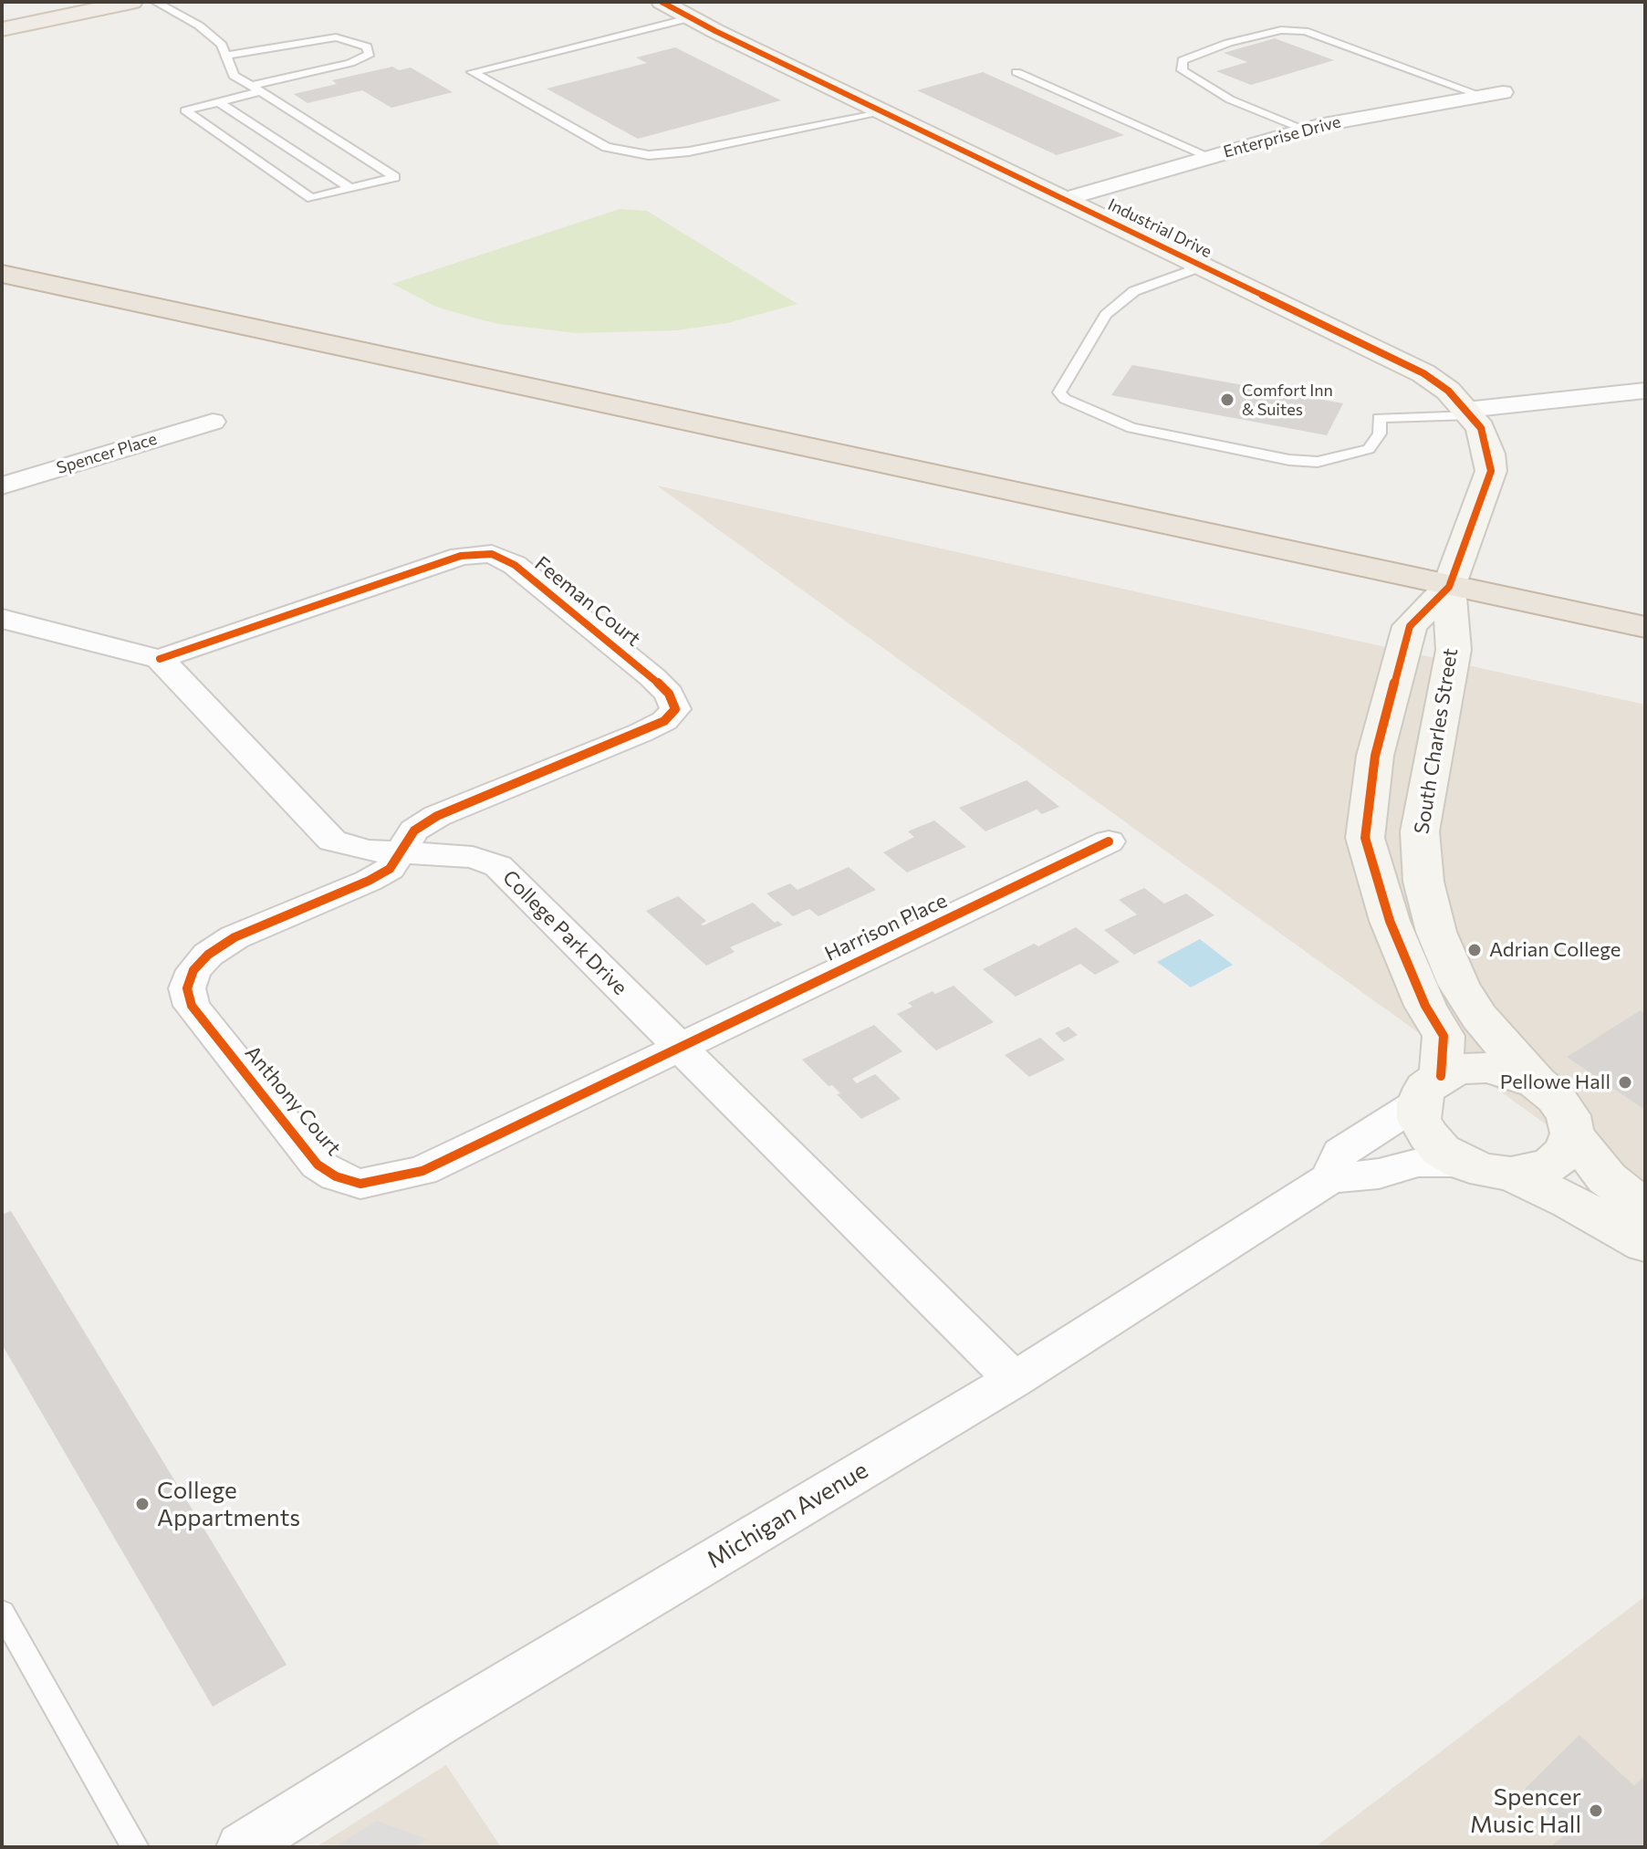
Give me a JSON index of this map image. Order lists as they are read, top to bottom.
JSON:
{
  "streets": {
    "street": [
      "Enterprise Drive",
      "Industrial Drive",
      "Spencer Place",
      "Feeman Court",
      "South Charles Street",
      "Harrison Place",
      "College Park Drive",
      "Anthony Court",
      "Michigan Avenue"
    ]
  },
  "crossings": [
    ["Enterprise Drive", "Industrial Drive"],
    ["Industrial Drive", "South Charles Street"],
    ["Feeman Court", "College Park Drive"],
    ["Feeman Court", "Anthony Court"],
    ["South Charles Street", "Michigan Avenue"],
    ["Harrison Place", "College Park Drive"],
    ["Harrison Place", "Anthony Court"],
    ["College Park Drive", "Anthony Court"],
    ["College Park Drive", "Michigan Avenue"]
  ],
  "places": [
    "Comfort Inn & Suites",
    "Adrian College",
    "Pellowe Hall",
    "College Appartments",
    "Spencer Music Hall"
  ]
}
